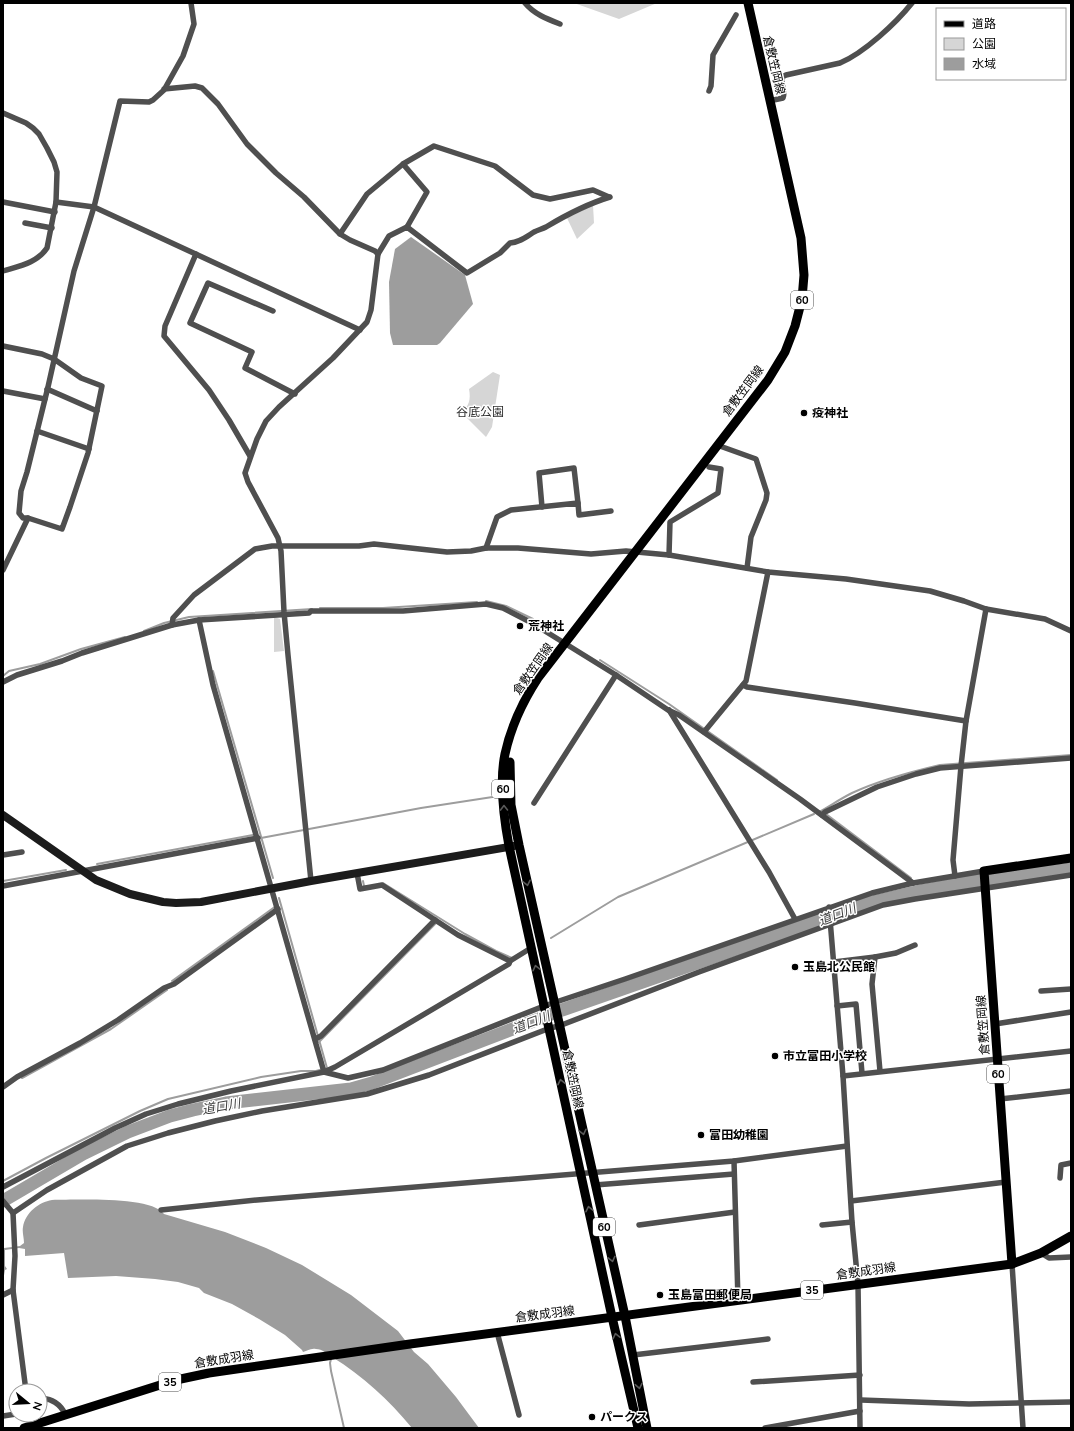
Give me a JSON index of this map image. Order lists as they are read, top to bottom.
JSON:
{
  "streets": {
    "main road": [
      "倉敷笠岡線",
      "60",
      "倉敷成羽線",
      "35"
    ]
  },
  "crossings": [
    ["倉敷笠岡線", "倉敷成羽線"]
  ],
  "water": ["道口川"],
  "parks": ["谷底公園"],
  "places": [
    "疫神社",
    "荒神社",
    "玉島北公民館",
    "市立富田小学校",
    "富田幼稚園",
    "玉島富田郵便局",
    "パークス"
  ],
  "legend": ["道路", "公園", "水域"],
  "north": "right"
}
